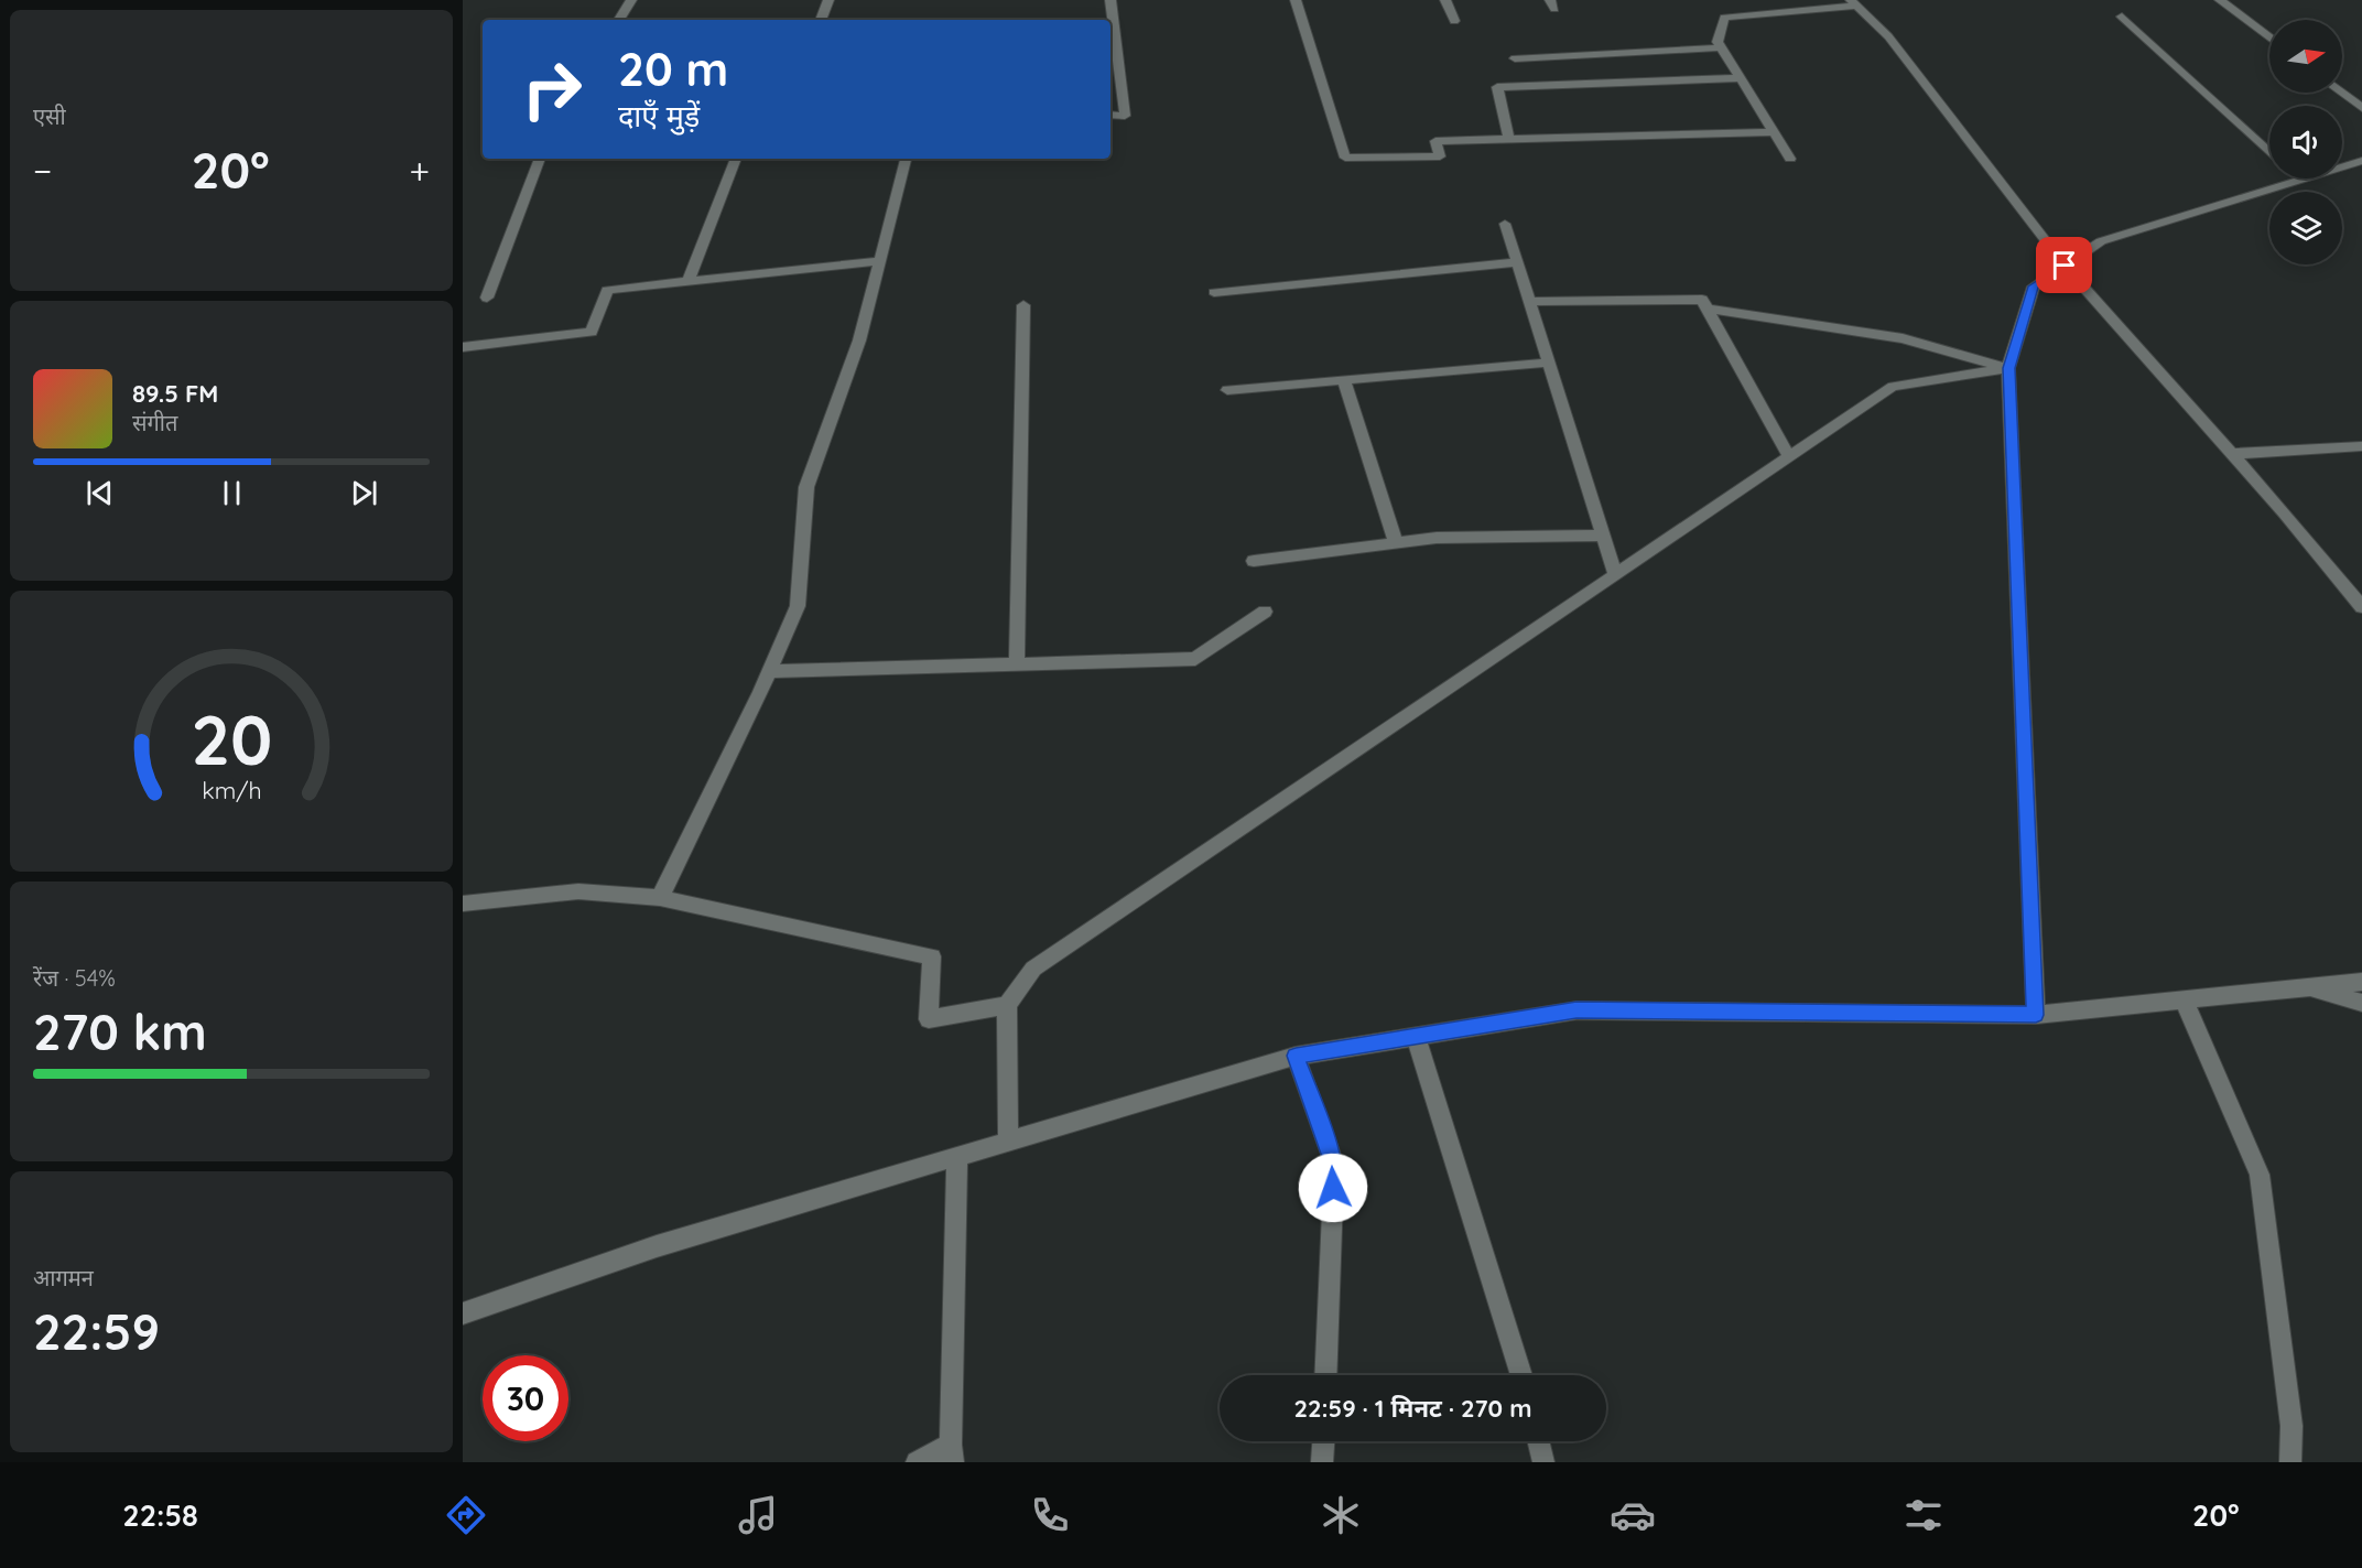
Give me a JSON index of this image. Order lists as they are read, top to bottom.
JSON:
{
  "north": "right",
  "page": {
    "tile": [
      "एसी",
      ["रेंज · 54%", "270 km"],
      ["आगमन", "22:59"]
    ],
    "turn": ["20 m", "दाएँ मुड़ें"],
    "heat": ["−", "20°", "+"],
    "song": ["89.5 FM", "संगीत"],
    "limit": "30",
    "trip": "22:59 · 1 मिनट · 270 m",
    "tabs": ["22:58", "20°"],
    "gauge": ["20", "km/h"]
  }
}
